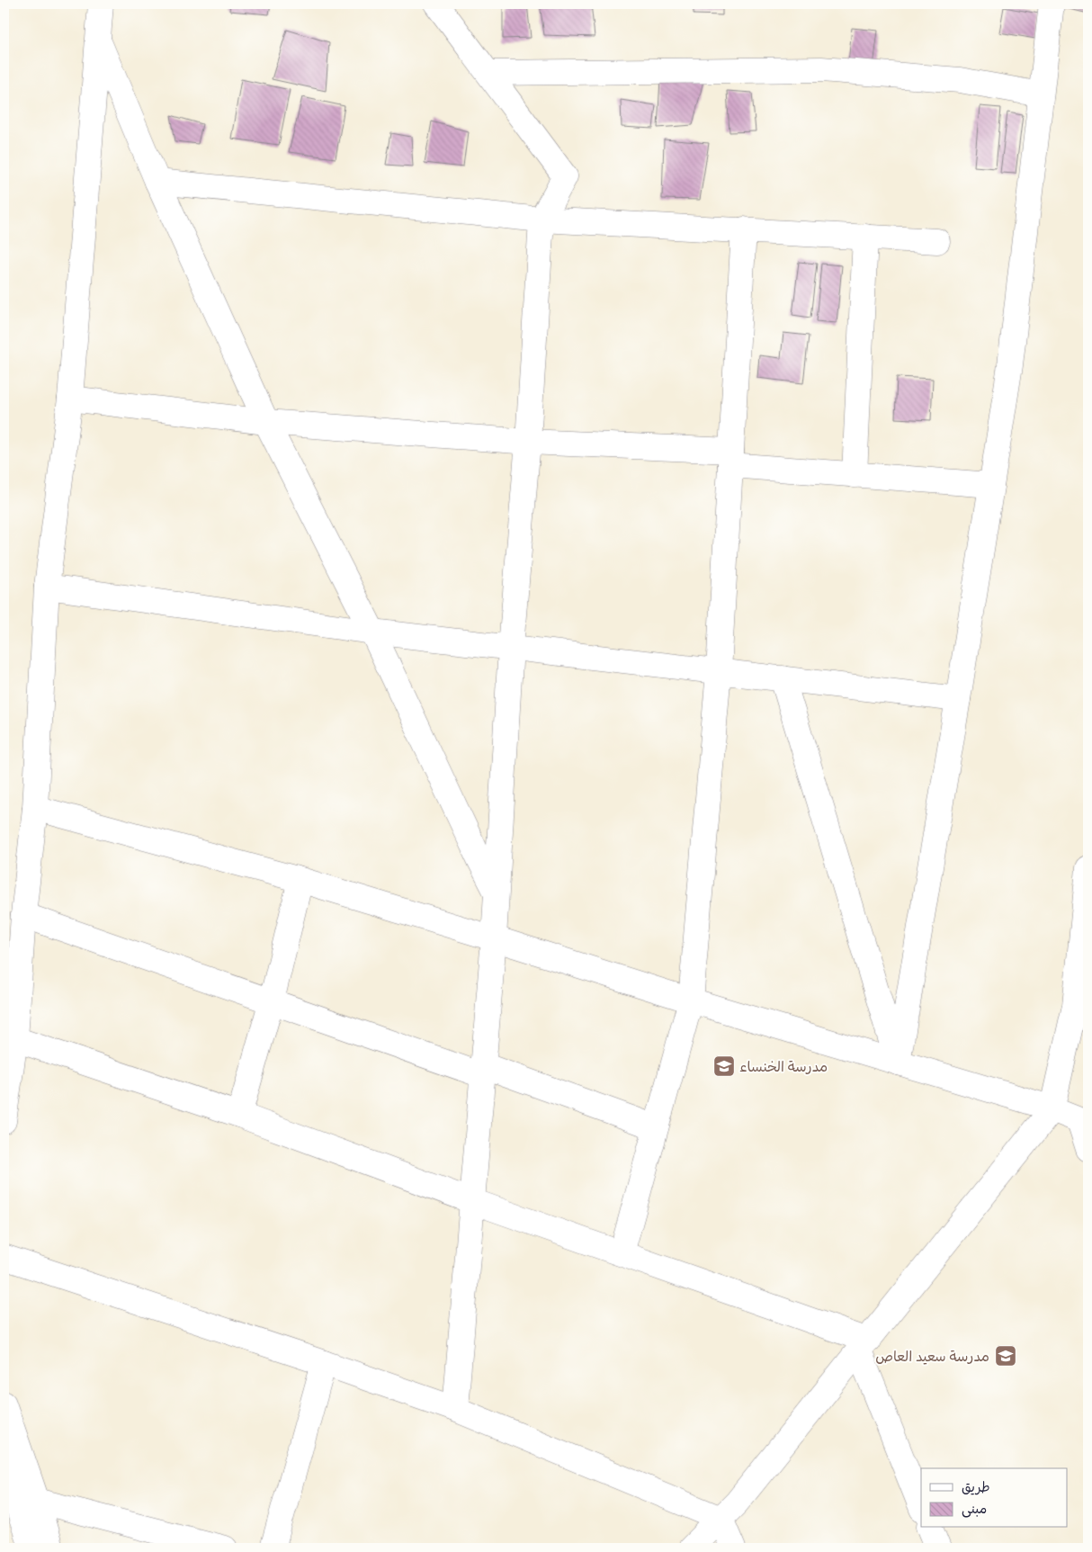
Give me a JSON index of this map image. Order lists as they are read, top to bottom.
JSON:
{
  "places": {
    "school or university": ["مدرسة الخنساء", "مدرسة سعيد العاص"]
  },
  "legend": ["طريق", "مبنى"]
}
